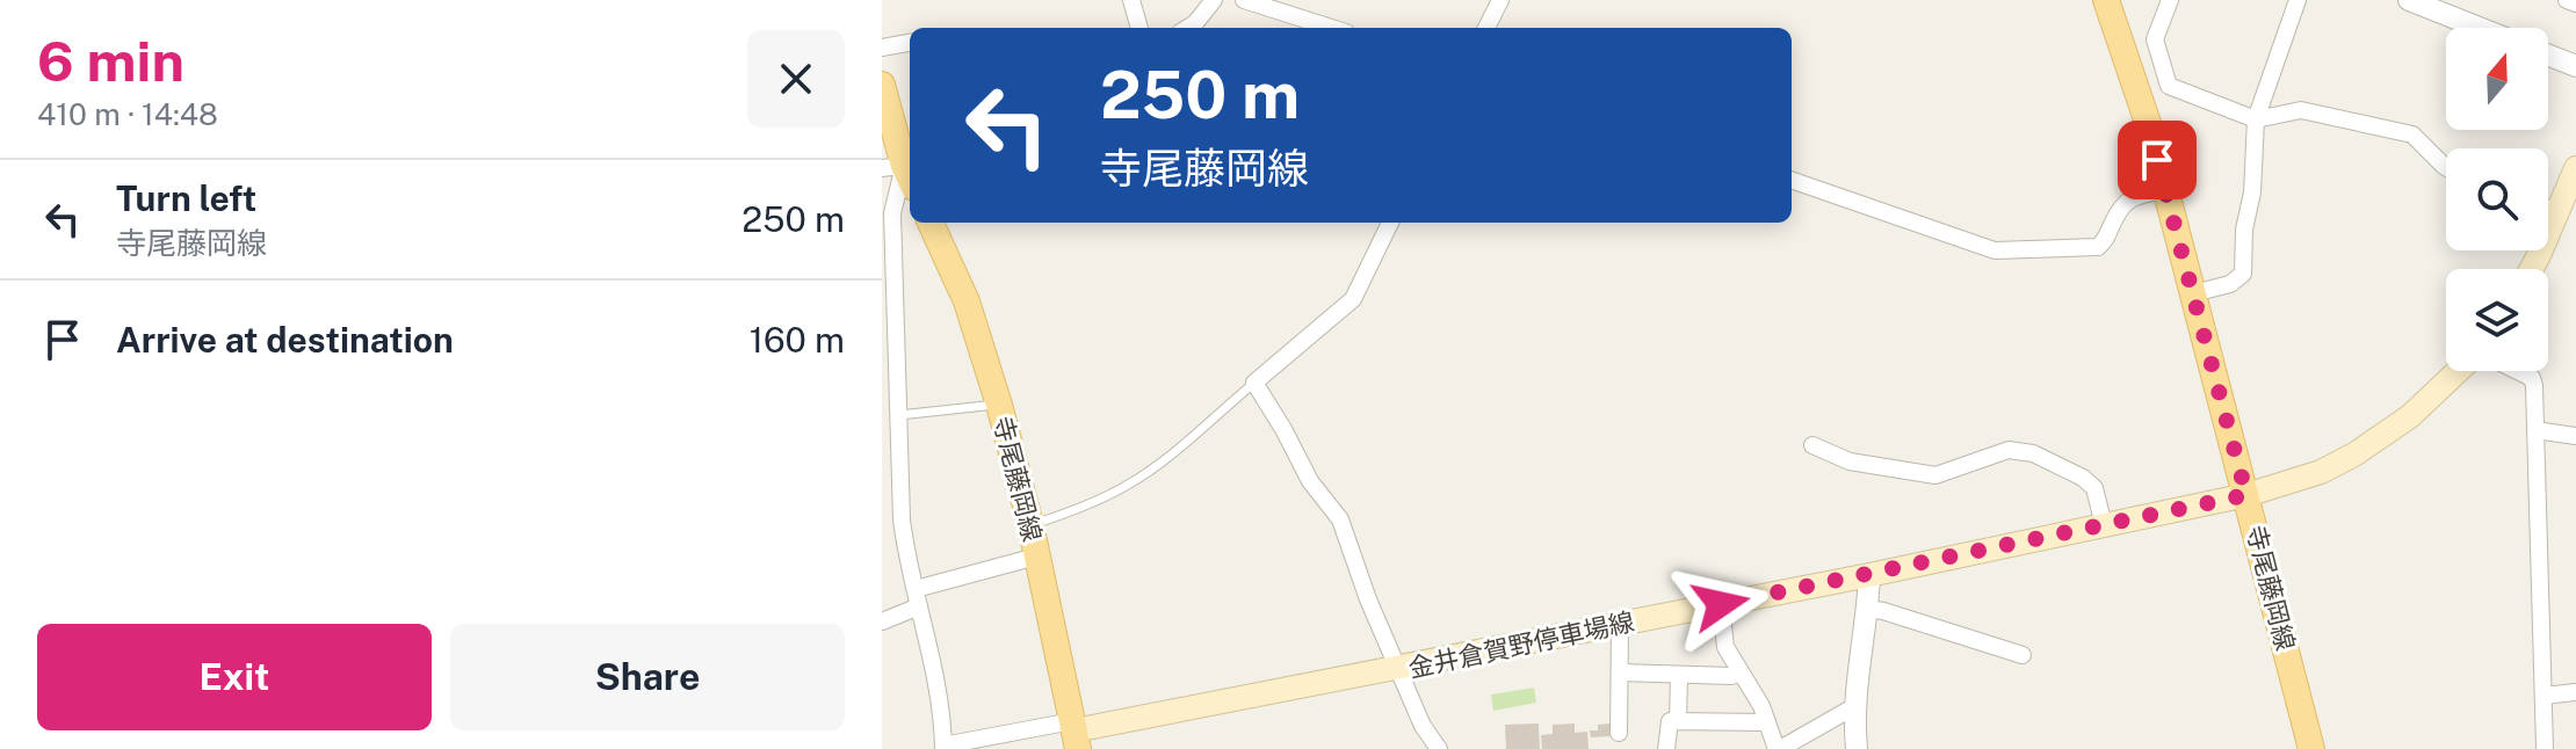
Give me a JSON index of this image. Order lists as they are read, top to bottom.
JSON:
{
  "streets": {
    "main road": ["寺尾藤岡線", "金井倉賀野停車場線"]
  },
  "crossings": [
    ["寺尾藤岡線", "金井倉賀野停車場線"]
  ],
  "north": "top",
  "page": {
    "heading": ["6 min", "410 m · 14:48"],
    "turn": ["250 m", "寺尾藤岡線"],
    "list": [
      {
        "name": "Turn left",
        "note": "寺尾藤岡線",
        "value": "250 m"
      },
      {
        "name": "Arrive at destination",
        "value": "160 m"
      }
    ],
    "buttons": ["Exit", "Share"]
  }
}
